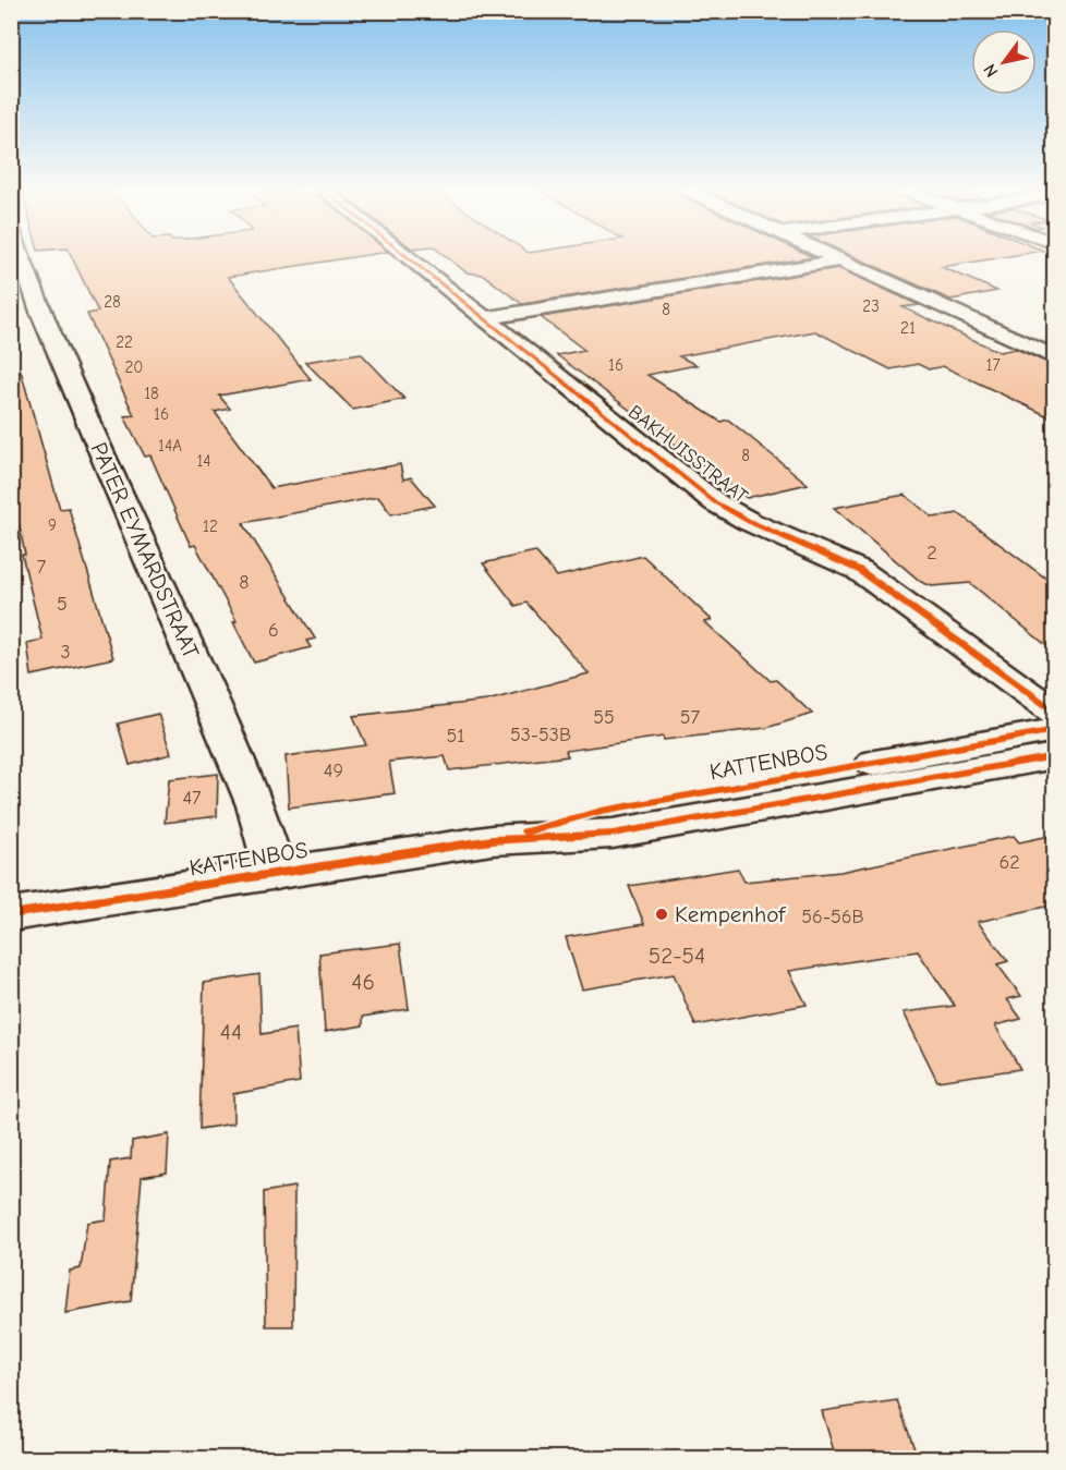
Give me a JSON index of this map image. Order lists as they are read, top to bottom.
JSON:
{
  "streets": {
    "street": ["BAKHUISSTRAAT", "PATER EYMARDSTRAAT", "KATTENBOS"]
  },
  "crossings": [
    ["PATER EYMARDSTRAAT", "KATTENBOS"]
  ],
  "places": ["Kempenhof"],
  "house_numbers": [
    "28",
    "23",
    "8",
    "21",
    "22",
    "16",
    "17",
    "20",
    "18",
    "16",
    "14A",
    "8",
    "14",
    "9",
    "12",
    "2",
    "7",
    "8",
    "5",
    "6",
    "3",
    "55",
    "57",
    "53-53B",
    "51",
    "49",
    "47",
    "62",
    "56-56B",
    "52-54",
    "46",
    "44"
  ],
  "north": "bottom left"
}
